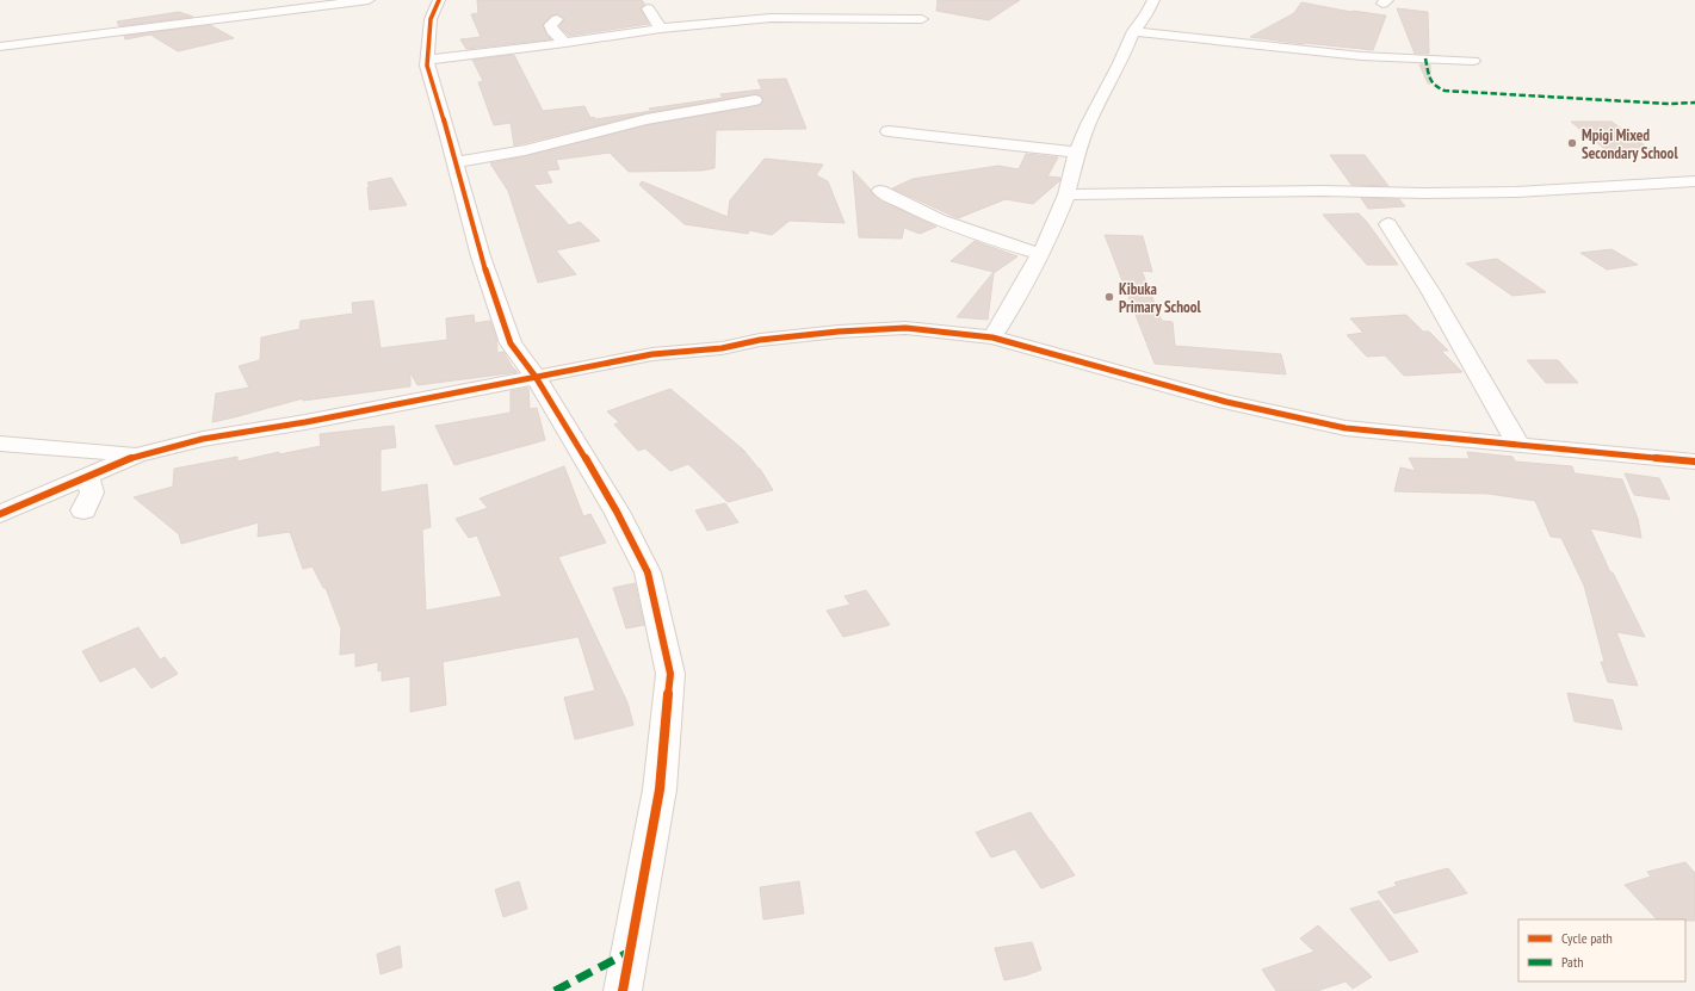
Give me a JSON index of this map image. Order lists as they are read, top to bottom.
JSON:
{
  "places": ["Mpigi Mixed Secondary School", "Kibuka Primary School"],
  "legend": ["Cycle path", "Path"]
}
